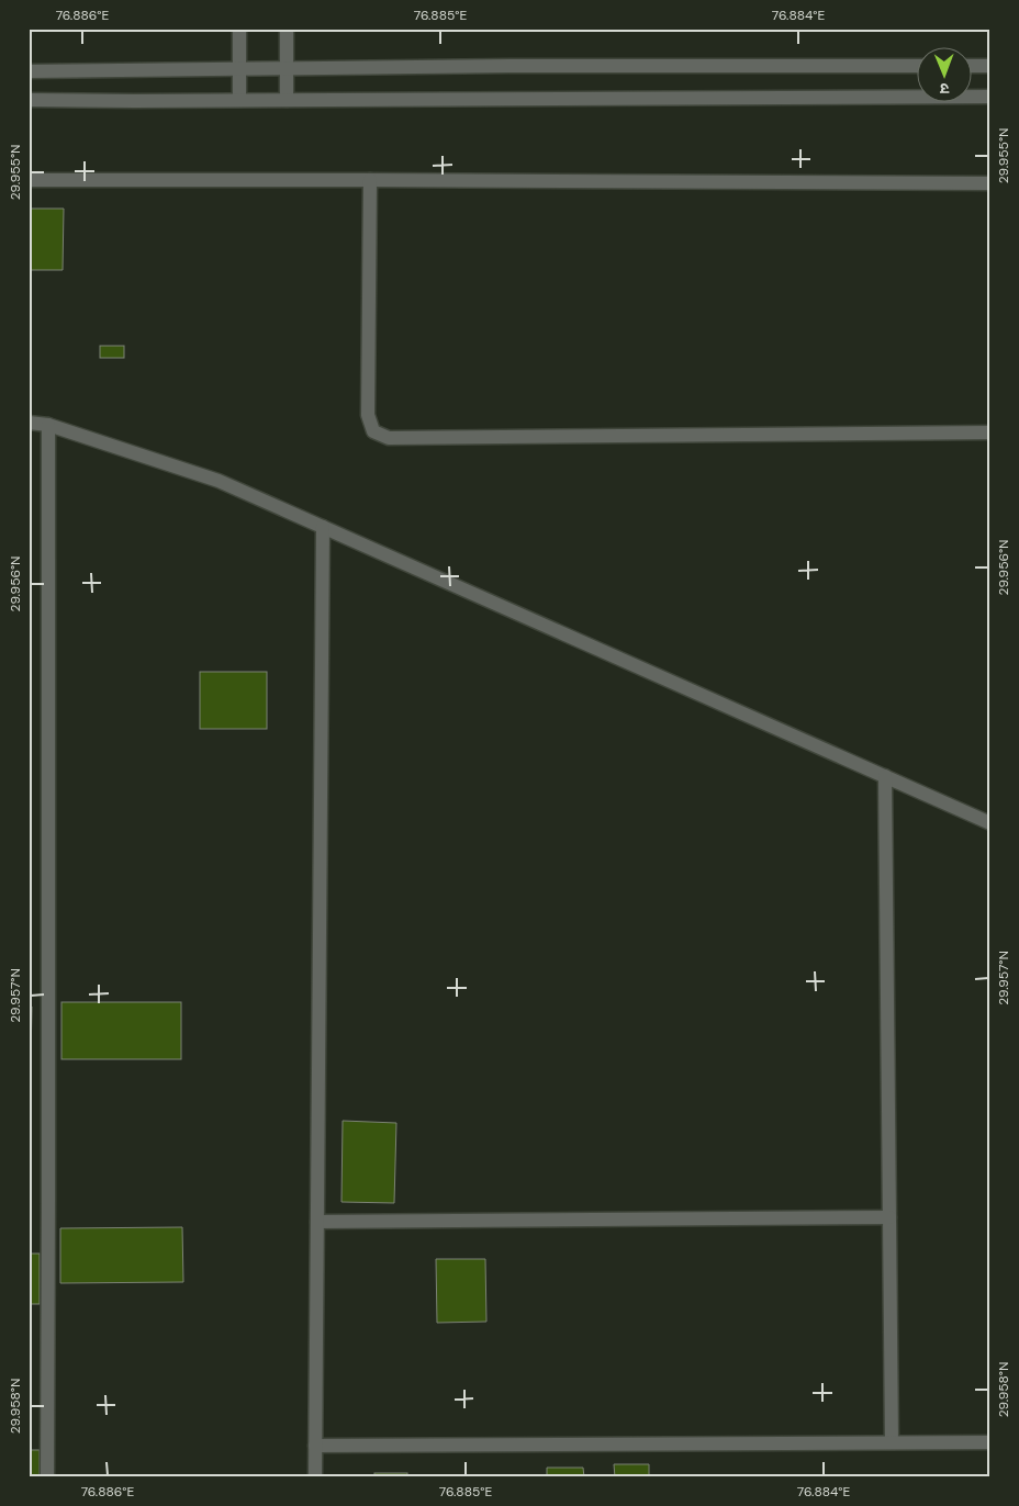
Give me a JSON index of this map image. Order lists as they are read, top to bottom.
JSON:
{
  "north": "bottom",
  "coordinates": [
    "76.886°E",
    "76.885°E",
    "76.884°E",
    "29.955°N",
    "29.956°N",
    "29.957°N",
    "29.958°N"
  ]
}
